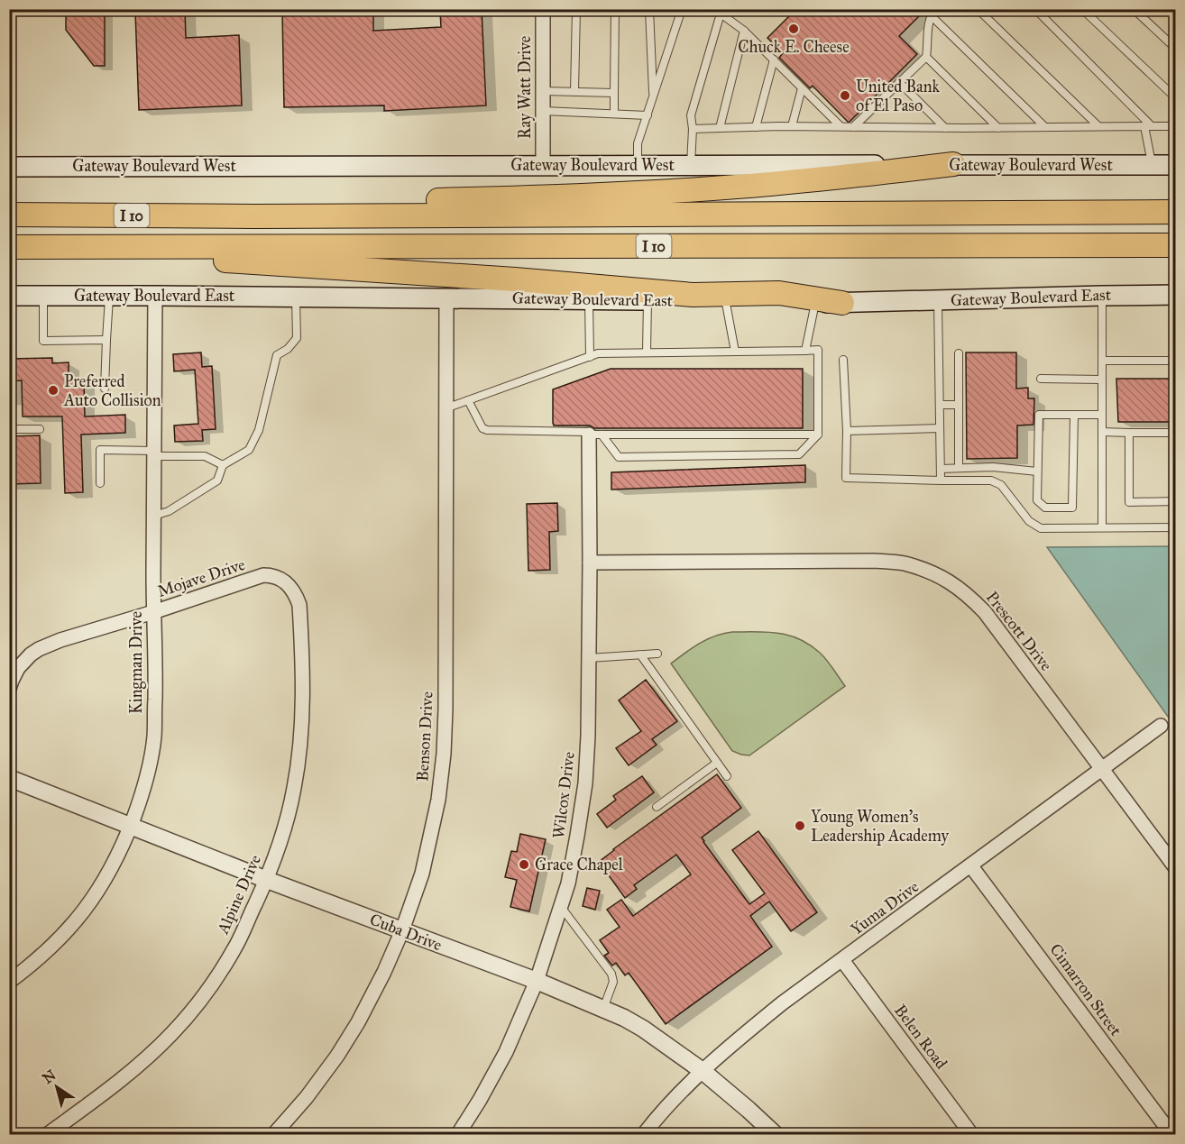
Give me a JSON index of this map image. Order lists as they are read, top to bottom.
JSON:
{
  "streets": {
    "highway": ["I 10"],
    "main road": ["Gateway Boulevard West", "Gateway Boulevard East"],
    "street": [
      "Ray Watt Drive",
      "Mojave Drive",
      "Prescott Drive",
      "Kingman Drive",
      "Benson Drive",
      "Wilcox Drive",
      "Alpine Drive",
      "Yuma Drive",
      "Cuba Drive",
      "Cimarron Street",
      "Belen Road"
    ]
  },
  "crossings": [
    ["Ray Watt Drive", "Gateway Boulevard West"],
    ["Gateway Boulevard East", "Kingman Drive"],
    ["Gateway Boulevard East", "Benson Drive"],
    ["Mojave Drive", "Kingman Drive"],
    ["Mojave Drive", "Alpine Drive"],
    ["Prescott Drive", "Wilcox Drive"],
    ["Prescott Drive", "Yuma Drive"],
    ["Kingman Drive", "Cuba Drive"],
    ["Benson Drive", "Cuba Drive"],
    ["Wilcox Drive", "Cuba Drive"],
    ["Alpine Drive", "Cuba Drive"],
    ["Yuma Drive", "Cuba Drive"],
    ["Yuma Drive", "Cimarron Street"],
    ["Yuma Drive", "Belen Road"]
  ],
  "places": [
    "Chuck E. Cheese",
    "United Bank of El Paso",
    "Preferred Auto Collision",
    "Young Women's Leadership Academy",
    "Grace Chapel"
  ],
  "north": "top left"
}
